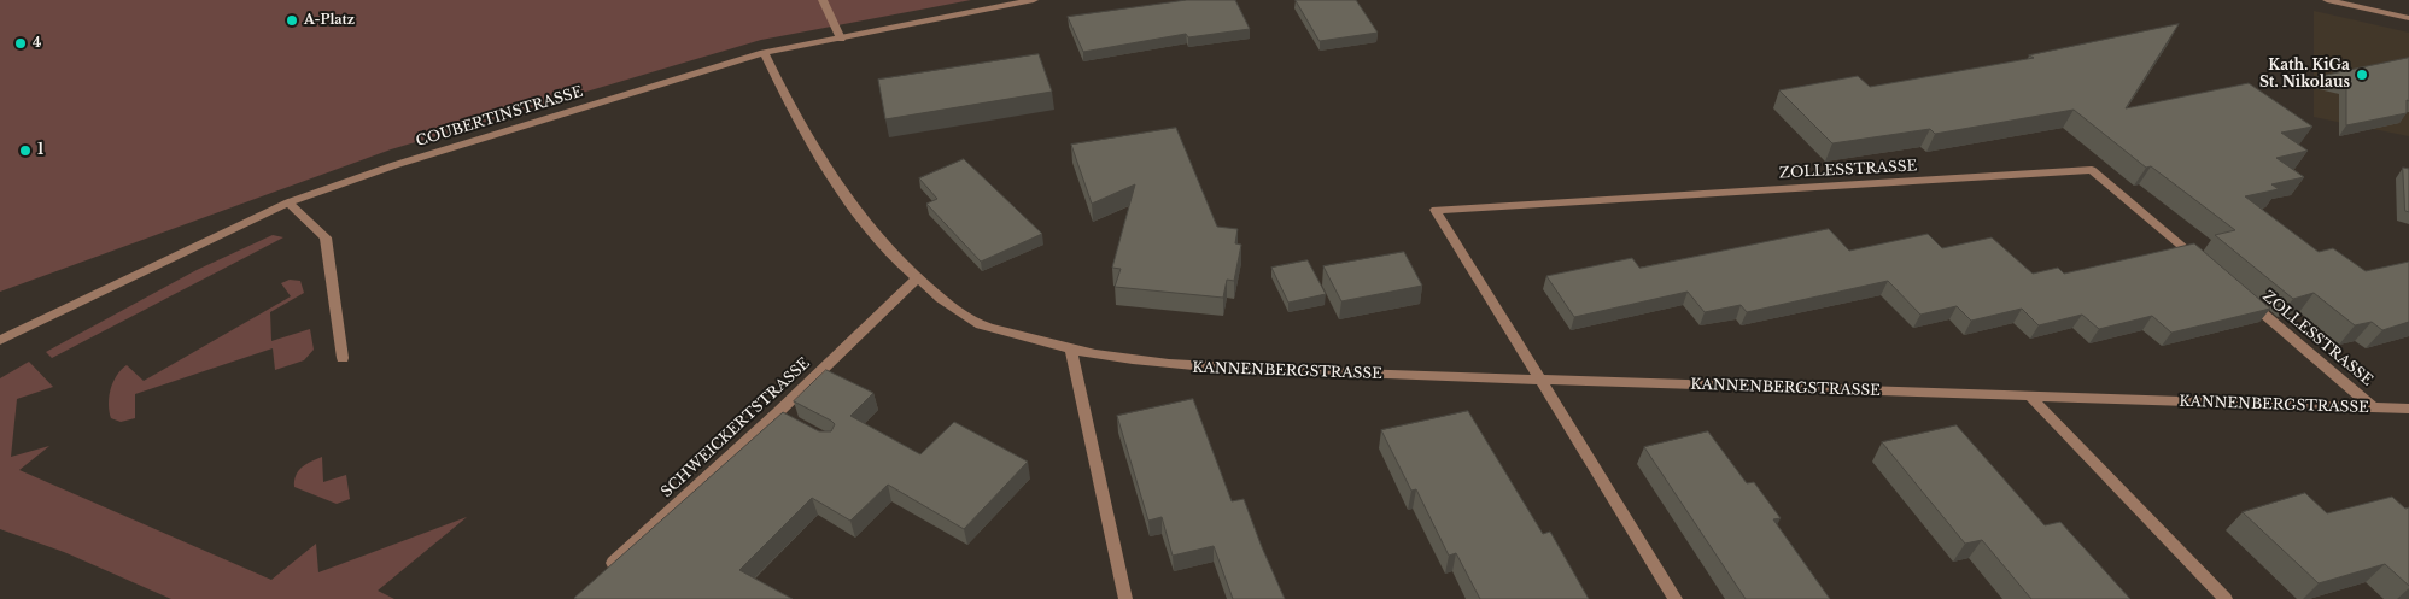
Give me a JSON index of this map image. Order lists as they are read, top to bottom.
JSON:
{
  "streets": {
    "street": [
      "COUBERTINSTRASSE",
      "ZOLLESSTRASSE",
      "KANNENBERGSTRASSE",
      "SCHWEICKERTSTRASSE"
    ]
  },
  "crossings": [
    ["COUBERTINSTRASSE", "KANNENBERGSTRASSE"],
    ["ZOLLESSTRASSE", "KANNENBERGSTRASSE"],
    ["KANNENBERGSTRASSE", "SCHWEICKERTSTRASSE"]
  ],
  "places": [
    "A-Platz",
    "4",
    "Kath. KiGa St. Nikolaus",
    "1"
  ]
}
